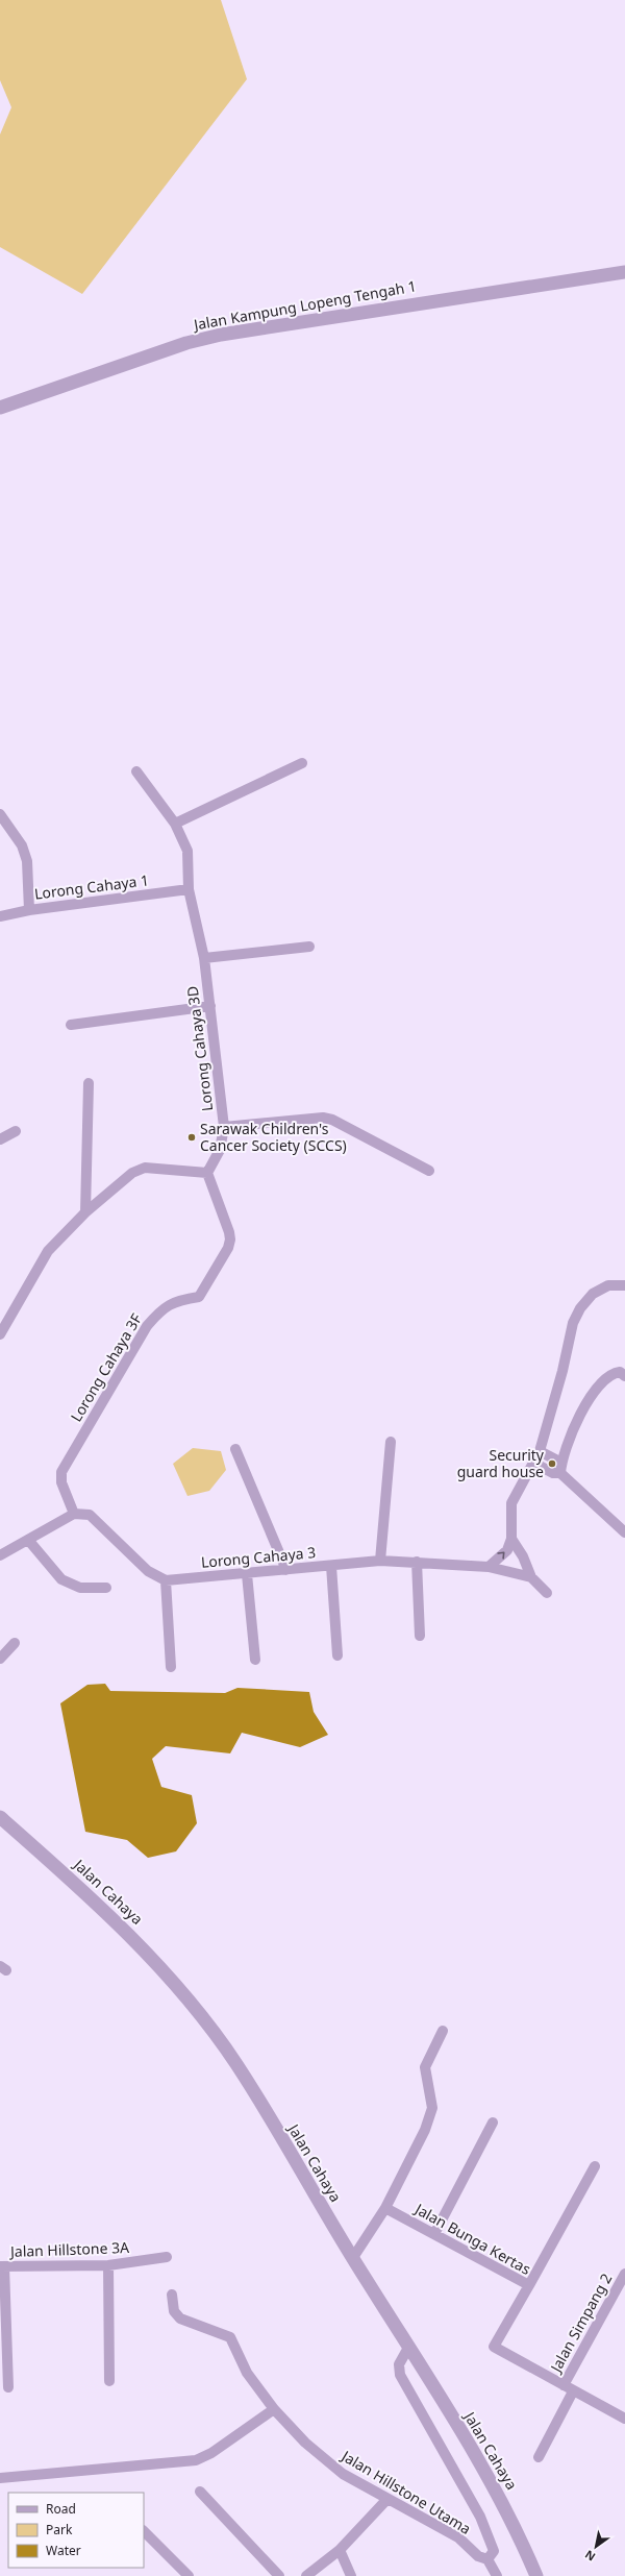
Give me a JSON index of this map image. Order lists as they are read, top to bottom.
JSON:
{
  "streets": {
    "street": [
      "Jalan Kampung Lopeng Tengah 1",
      "Lorong Cahaya 1",
      "Lorong Cahaya 3D",
      "Lorong Cahaya 3F",
      "Lorong Cahaya 3",
      "Jalan Cahaya",
      "Jalan Bunga Kertas",
      "Jalan Hillstone 3A",
      "Jalan Simpang 2",
      "Jalan Hillstone Utama"
    ]
  },
  "crossings": [
    ["Lorong Cahaya 1", "Lorong Cahaya 3D"],
    ["Lorong Cahaya 3D", "Lorong Cahaya 3F"],
    ["Jalan Bunga Kertas", "Jalan Simpang 2"]
  ],
  "places": ["Sarawak Children's Cancer Society (SCCS)", "Security guard house"],
  "legend": ["Road", "Park", "Water"],
  "north": "bottom left"
}
